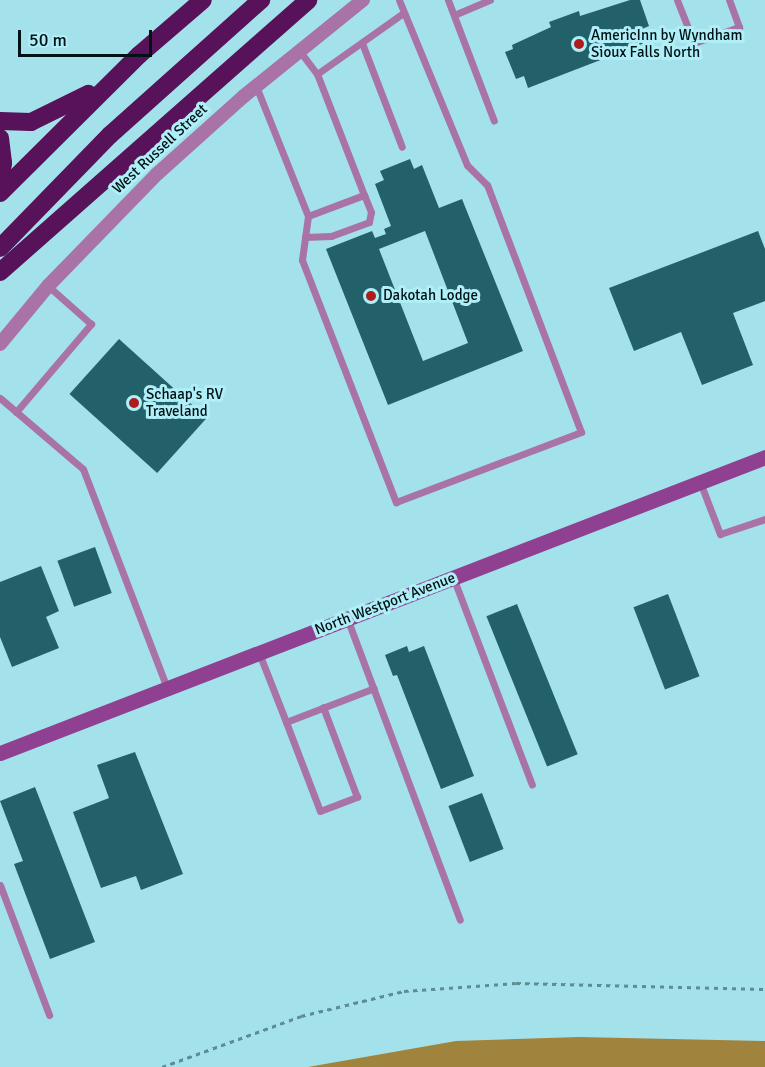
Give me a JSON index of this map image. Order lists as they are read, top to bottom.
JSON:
{
  "streets": {
    "main road": ["North Westport Avenue"],
    "street": ["West Russell Street"]
  },
  "places": ["AmericInn by Wyndham Sioux Falls North", "Dakotah Lodge", "Schaap's RV Traveland"],
  "scale_bar": "50 m"
}
